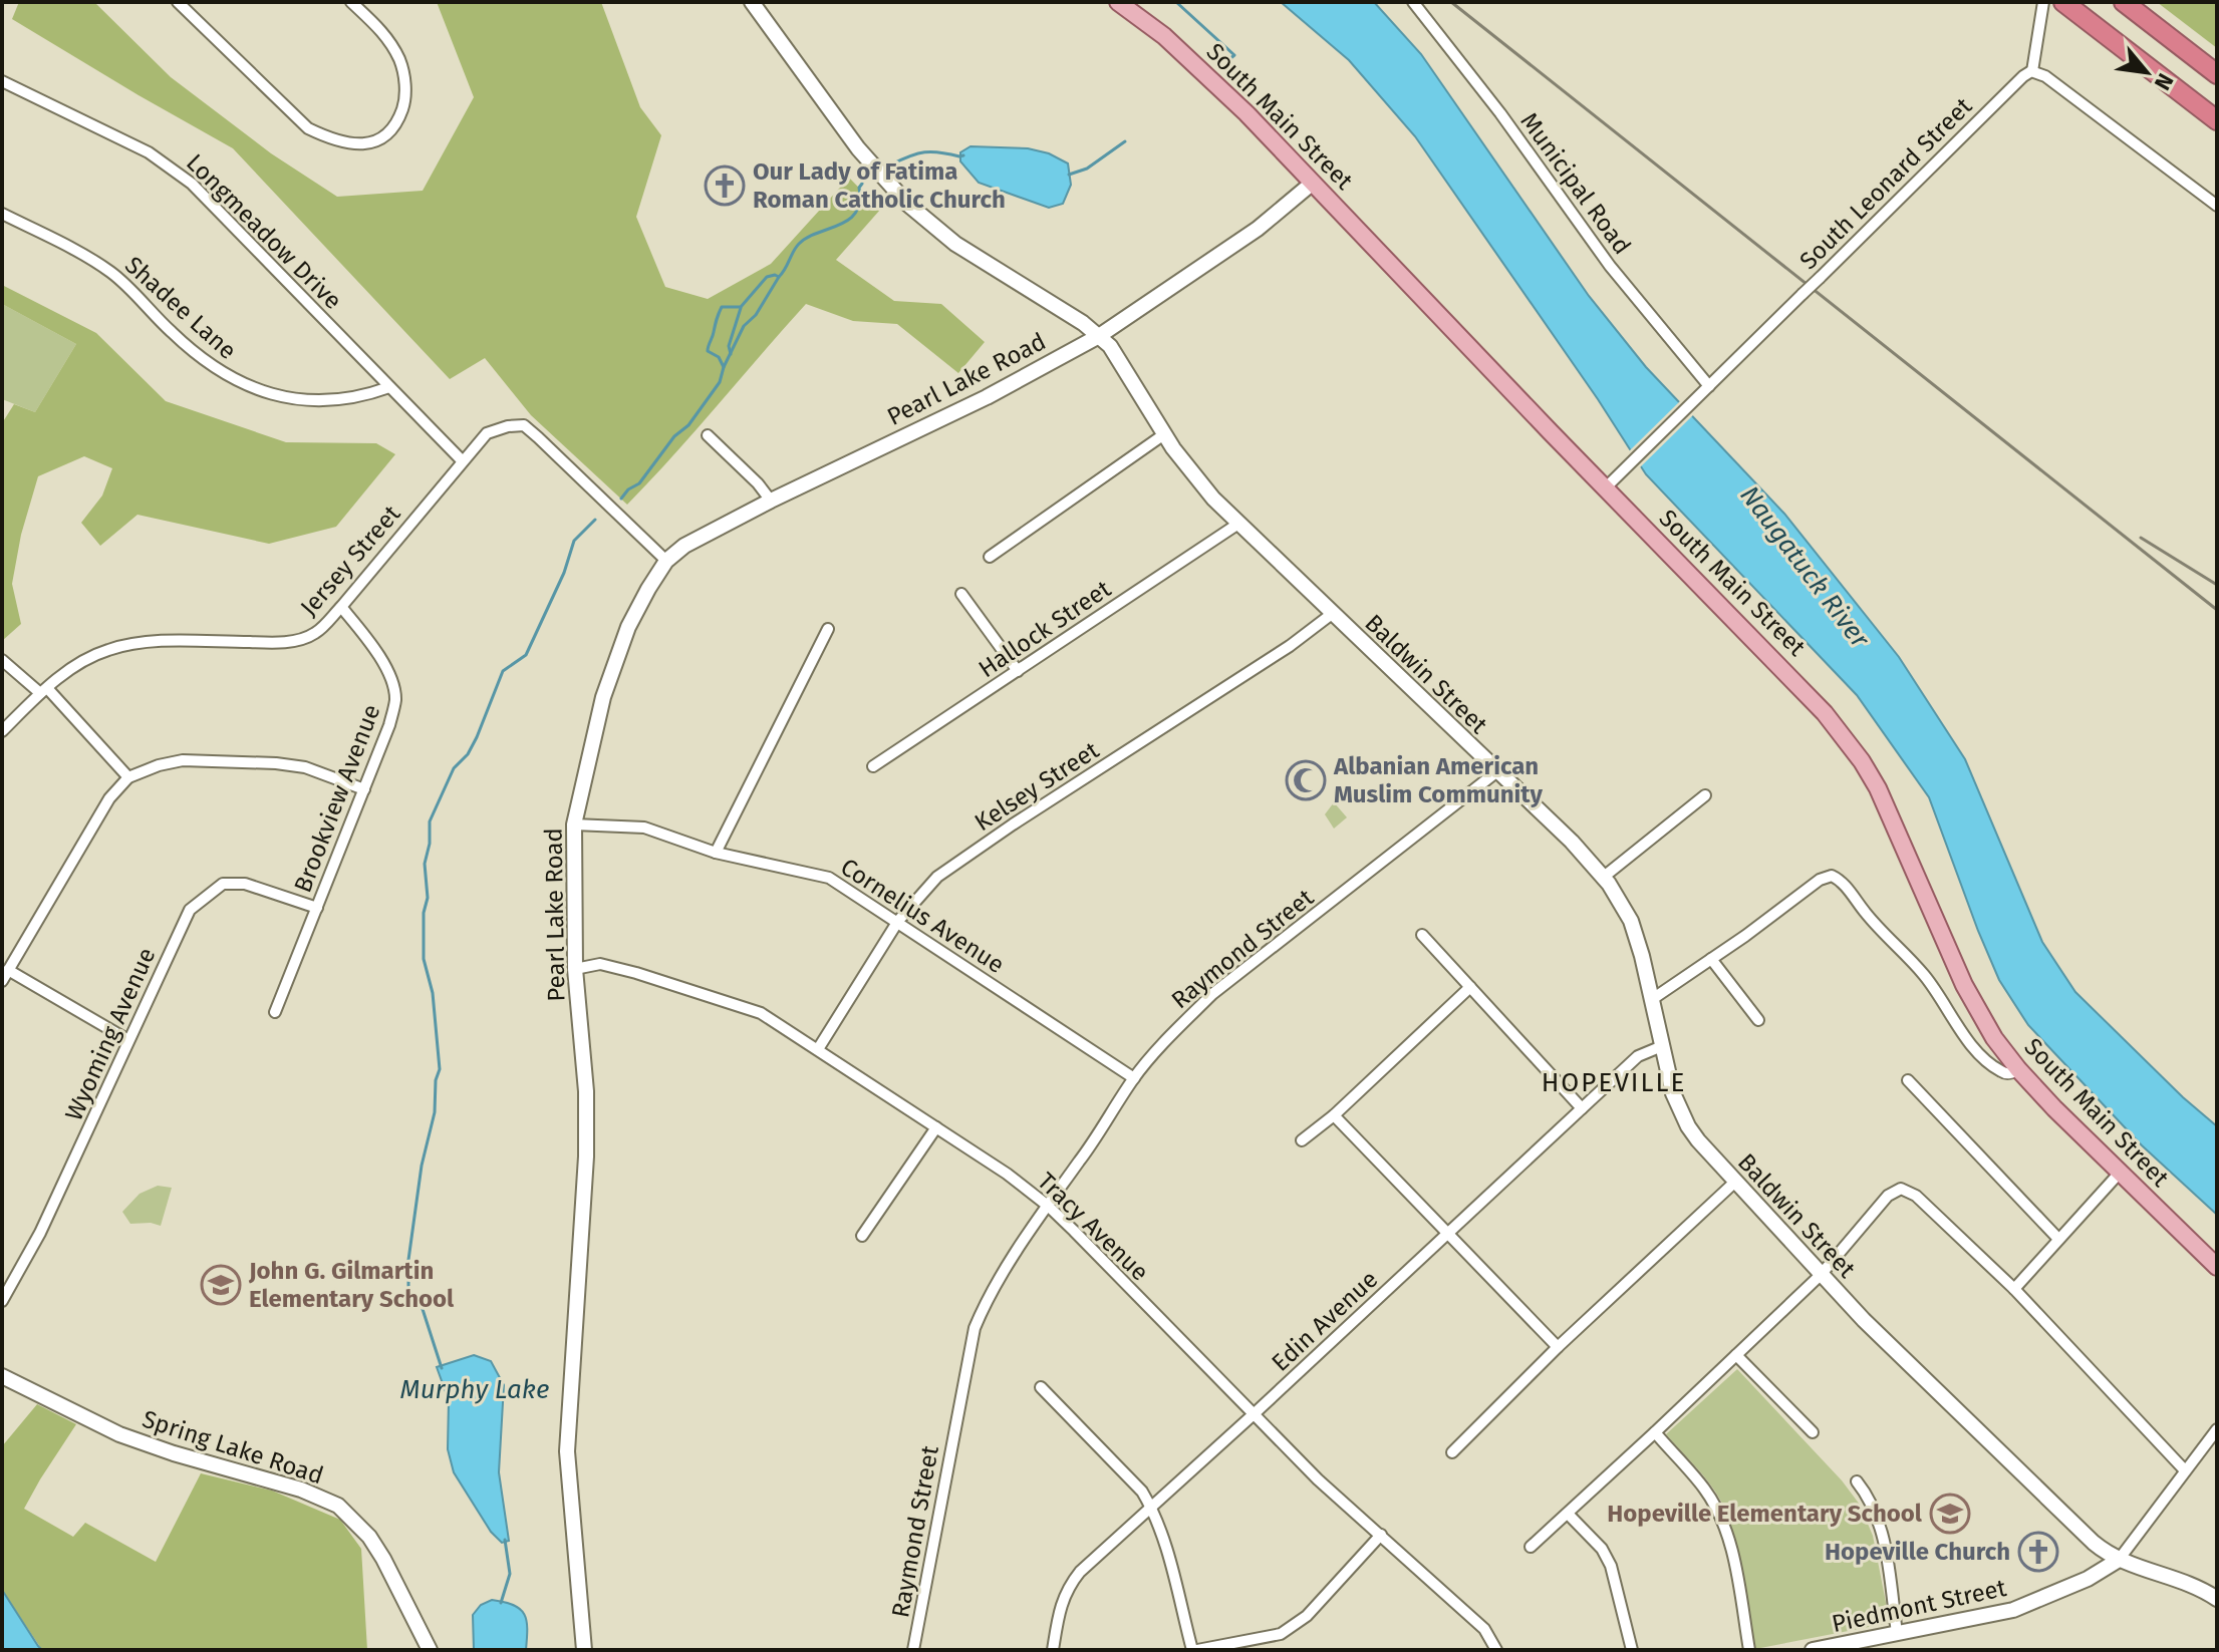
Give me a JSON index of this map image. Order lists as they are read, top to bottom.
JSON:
{
  "streets": {
    "main road": [
      "South Main Street",
      "Pearl Lake Road",
      "Baldwin Street",
      "Spring Lake Road",
      "Piedmont Street"
    ],
    "street": [
      "Municipal Road",
      "South Leonard Street",
      "Longmeadow Drive",
      "Shadee Lane",
      "Jersey Street",
      "Hallock Street",
      "Kelsey Street",
      "Brookview Avenue",
      "Cornelius Avenue",
      "Raymond Street",
      "Wyoming Avenue",
      "Tracy Avenue",
      "Edin Avenue"
    ]
  },
  "crossings": [
    ["South Main Street", "South Leonard Street"],
    ["South Main Street", "Pearl Lake Road"],
    ["Municipal Road", "South Leonard Street"],
    ["Longmeadow Drive", "Shadee Lane"],
    ["Longmeadow Drive", "Jersey Street"],
    ["Pearl Lake Road", "Jersey Street"],
    ["Pearl Lake Road", "Baldwin Street"],
    ["Pearl Lake Road", "Cornelius Avenue"],
    ["Pearl Lake Road", "Tracy Avenue"],
    ["Jersey Street", "Brookview Avenue"],
    ["Hallock Street", "Baldwin Street"],
    ["Baldwin Street", "Kelsey Street"],
    ["Baldwin Street", "Raymond Street"],
    ["Baldwin Street", "Edin Avenue"],
    ["Baldwin Street", "Piedmont Street"],
    ["Kelsey Street", "Cornelius Avenue"],
    ["Kelsey Street", "Tracy Avenue"],
    ["Brookview Avenue", "Wyoming Avenue"],
    ["Cornelius Avenue", "Raymond Street"],
    ["Raymond Street", "Tracy Avenue"],
    ["Tracy Avenue", "Edin Avenue"]
  ],
  "districts": ["HOPEVILLE"],
  "water": ["Naugatuck River", "Murphy Lake"],
  "places": {
    "church": ["Our Lady of Fatima Roman Catholic Church", "Hopeville Church"],
    "mosque": ["Albanian American Muslim Community"],
    "school or university": ["John G. Gilmartin Elementary School", "Hopeville Elementary School"]
  },
  "north": "bottom right"
}
